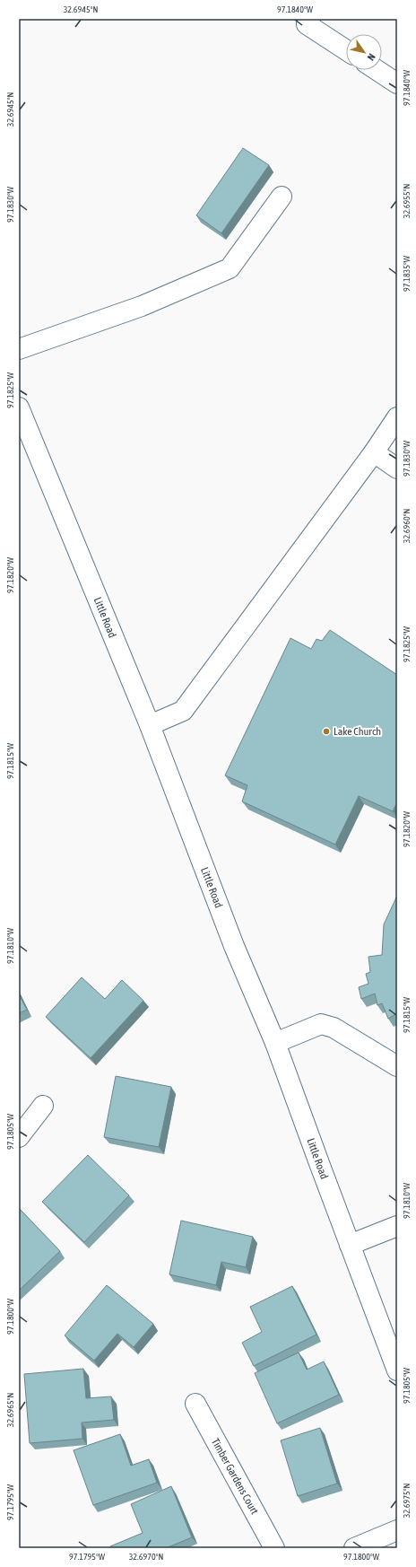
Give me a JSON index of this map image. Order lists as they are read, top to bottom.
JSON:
{
  "streets": {
    "street": ["Little Road", "Timber Gardens Court"]
  },
  "places": ["Lake Church"],
  "north": "bottom right",
  "coordinates": [
    "32.6945°N",
    "97.1840°W",
    "32.6955°N",
    "97.1830°W",
    "97.1835°W",
    "97.1825°W",
    "32.6960°N",
    "97.1820°W",
    "97.1815°W",
    "97.1810°W",
    "97.1805°W",
    "97.1800°W",
    "32.6965°N",
    "32.6975°N",
    "97.1795°W",
    "32.6970°N"
  ]
}
